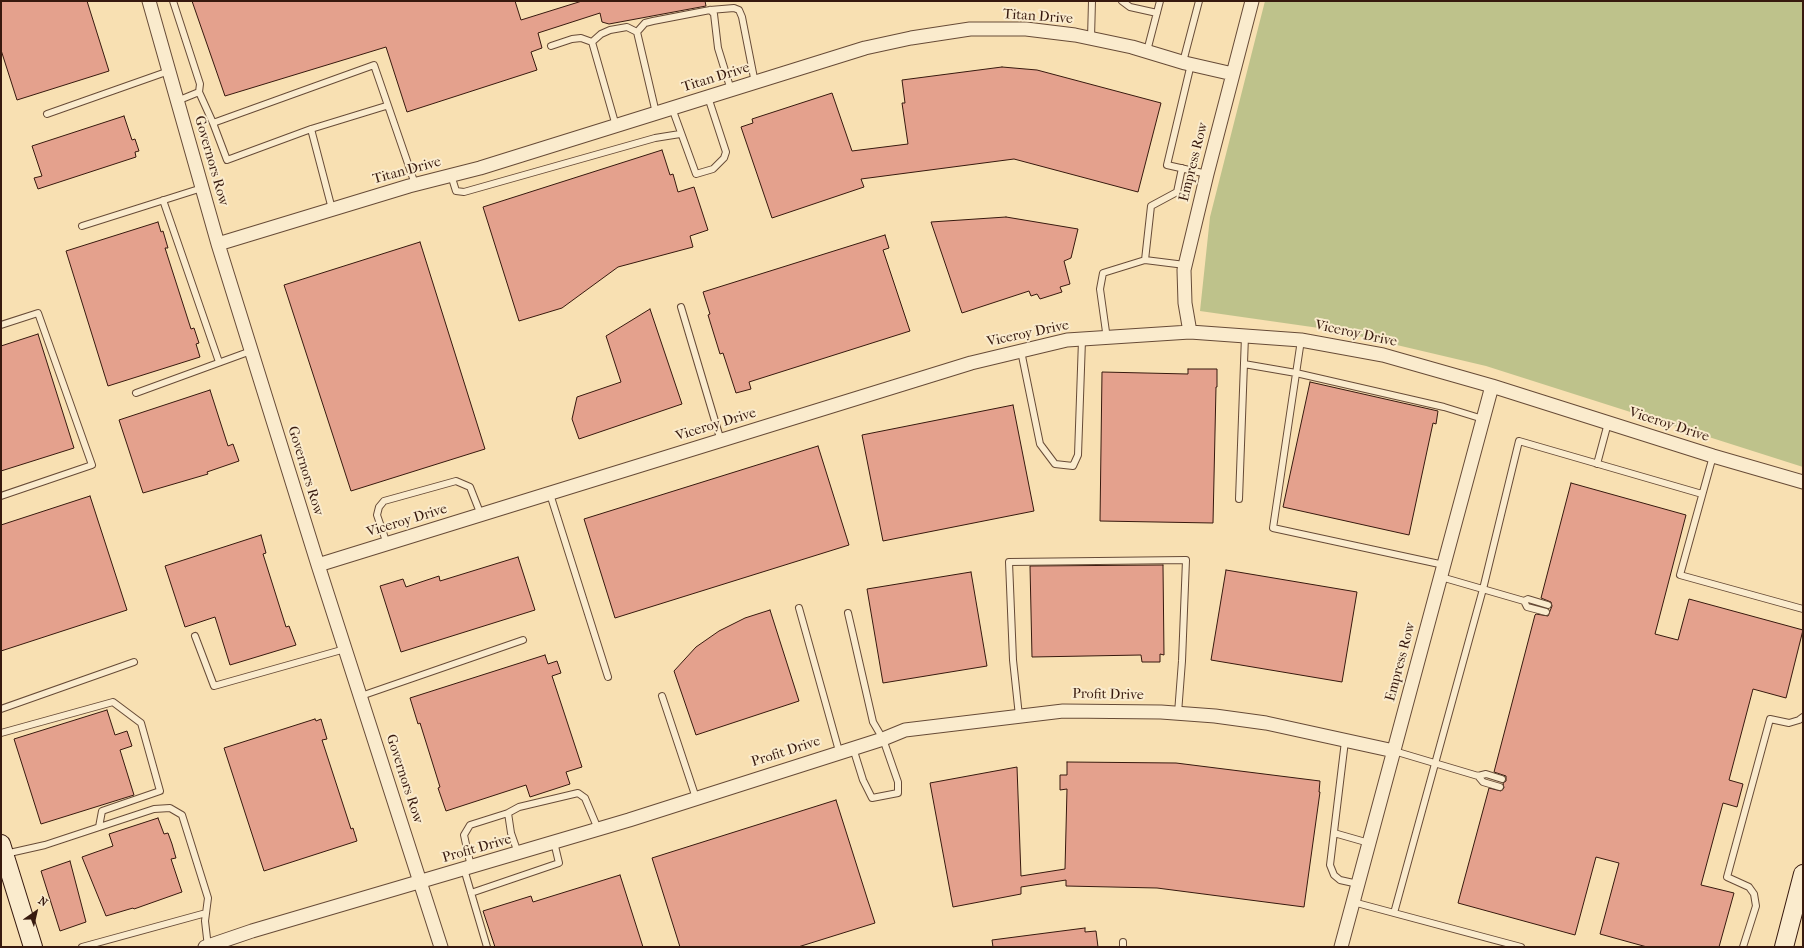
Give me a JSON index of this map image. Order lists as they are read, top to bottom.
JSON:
{
  "streets": {
    "street": [
      "Titan Drive",
      "Governors Row",
      "Empress Row",
      "Viceroy Drive",
      "Profit Drive"
    ]
  },
  "crossings": [
    ["Titan Drive", "Governors Row"],
    ["Titan Drive", "Empress Row"],
    ["Governors Row", "Viceroy Drive"],
    ["Governors Row", "Profit Drive"],
    ["Empress Row", "Viceroy Drive"],
    ["Empress Row", "Profit Drive"]
  ],
  "north": "top right"
}
